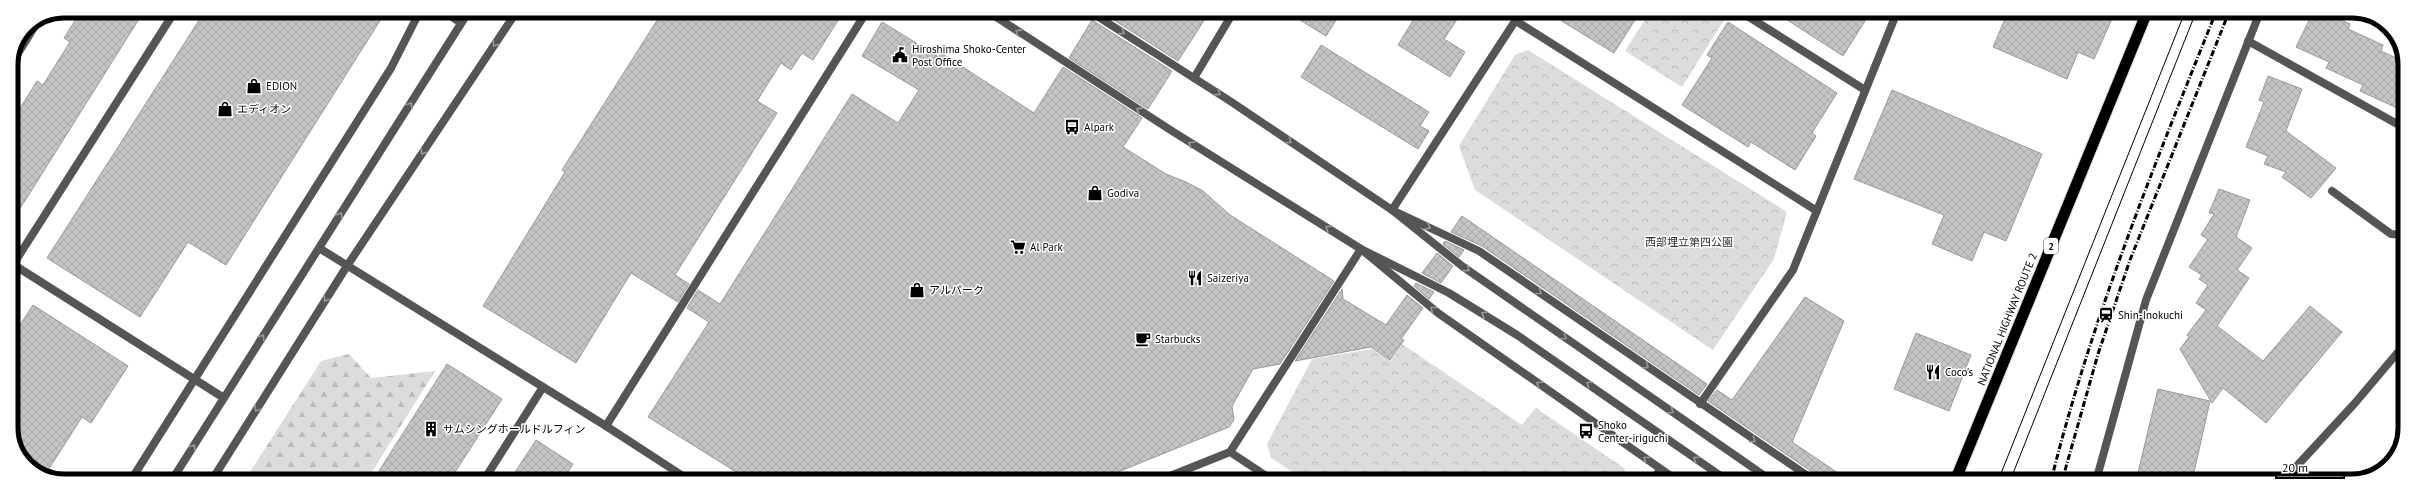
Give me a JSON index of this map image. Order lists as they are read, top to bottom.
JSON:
{
  "streets": {
    "highway": ["2", "NATIONAL HIGHWAY ROUTE 2"]
  },
  "parks": ["西部埋立第四公園"],
  "places": {
    "public building": ["Hiroshima Shoko-Center Post Office"],
    "shop": [
      "EDION",
      "エディオン",
      "Godiva",
      "アルパーク"
    ],
    "bus stop": ["Alpark", "Shoko Center-iriguchi"],
    "supermarket": ["Al Park"],
    "restaurant": ["Saizeriya", "Coco's"],
    "station": ["Shin-Inokuchi"],
    "cafe": ["Starbucks"],
    "building": ["サムシングホールドルフィン"]
  },
  "scale_bar": "20 m"
}
